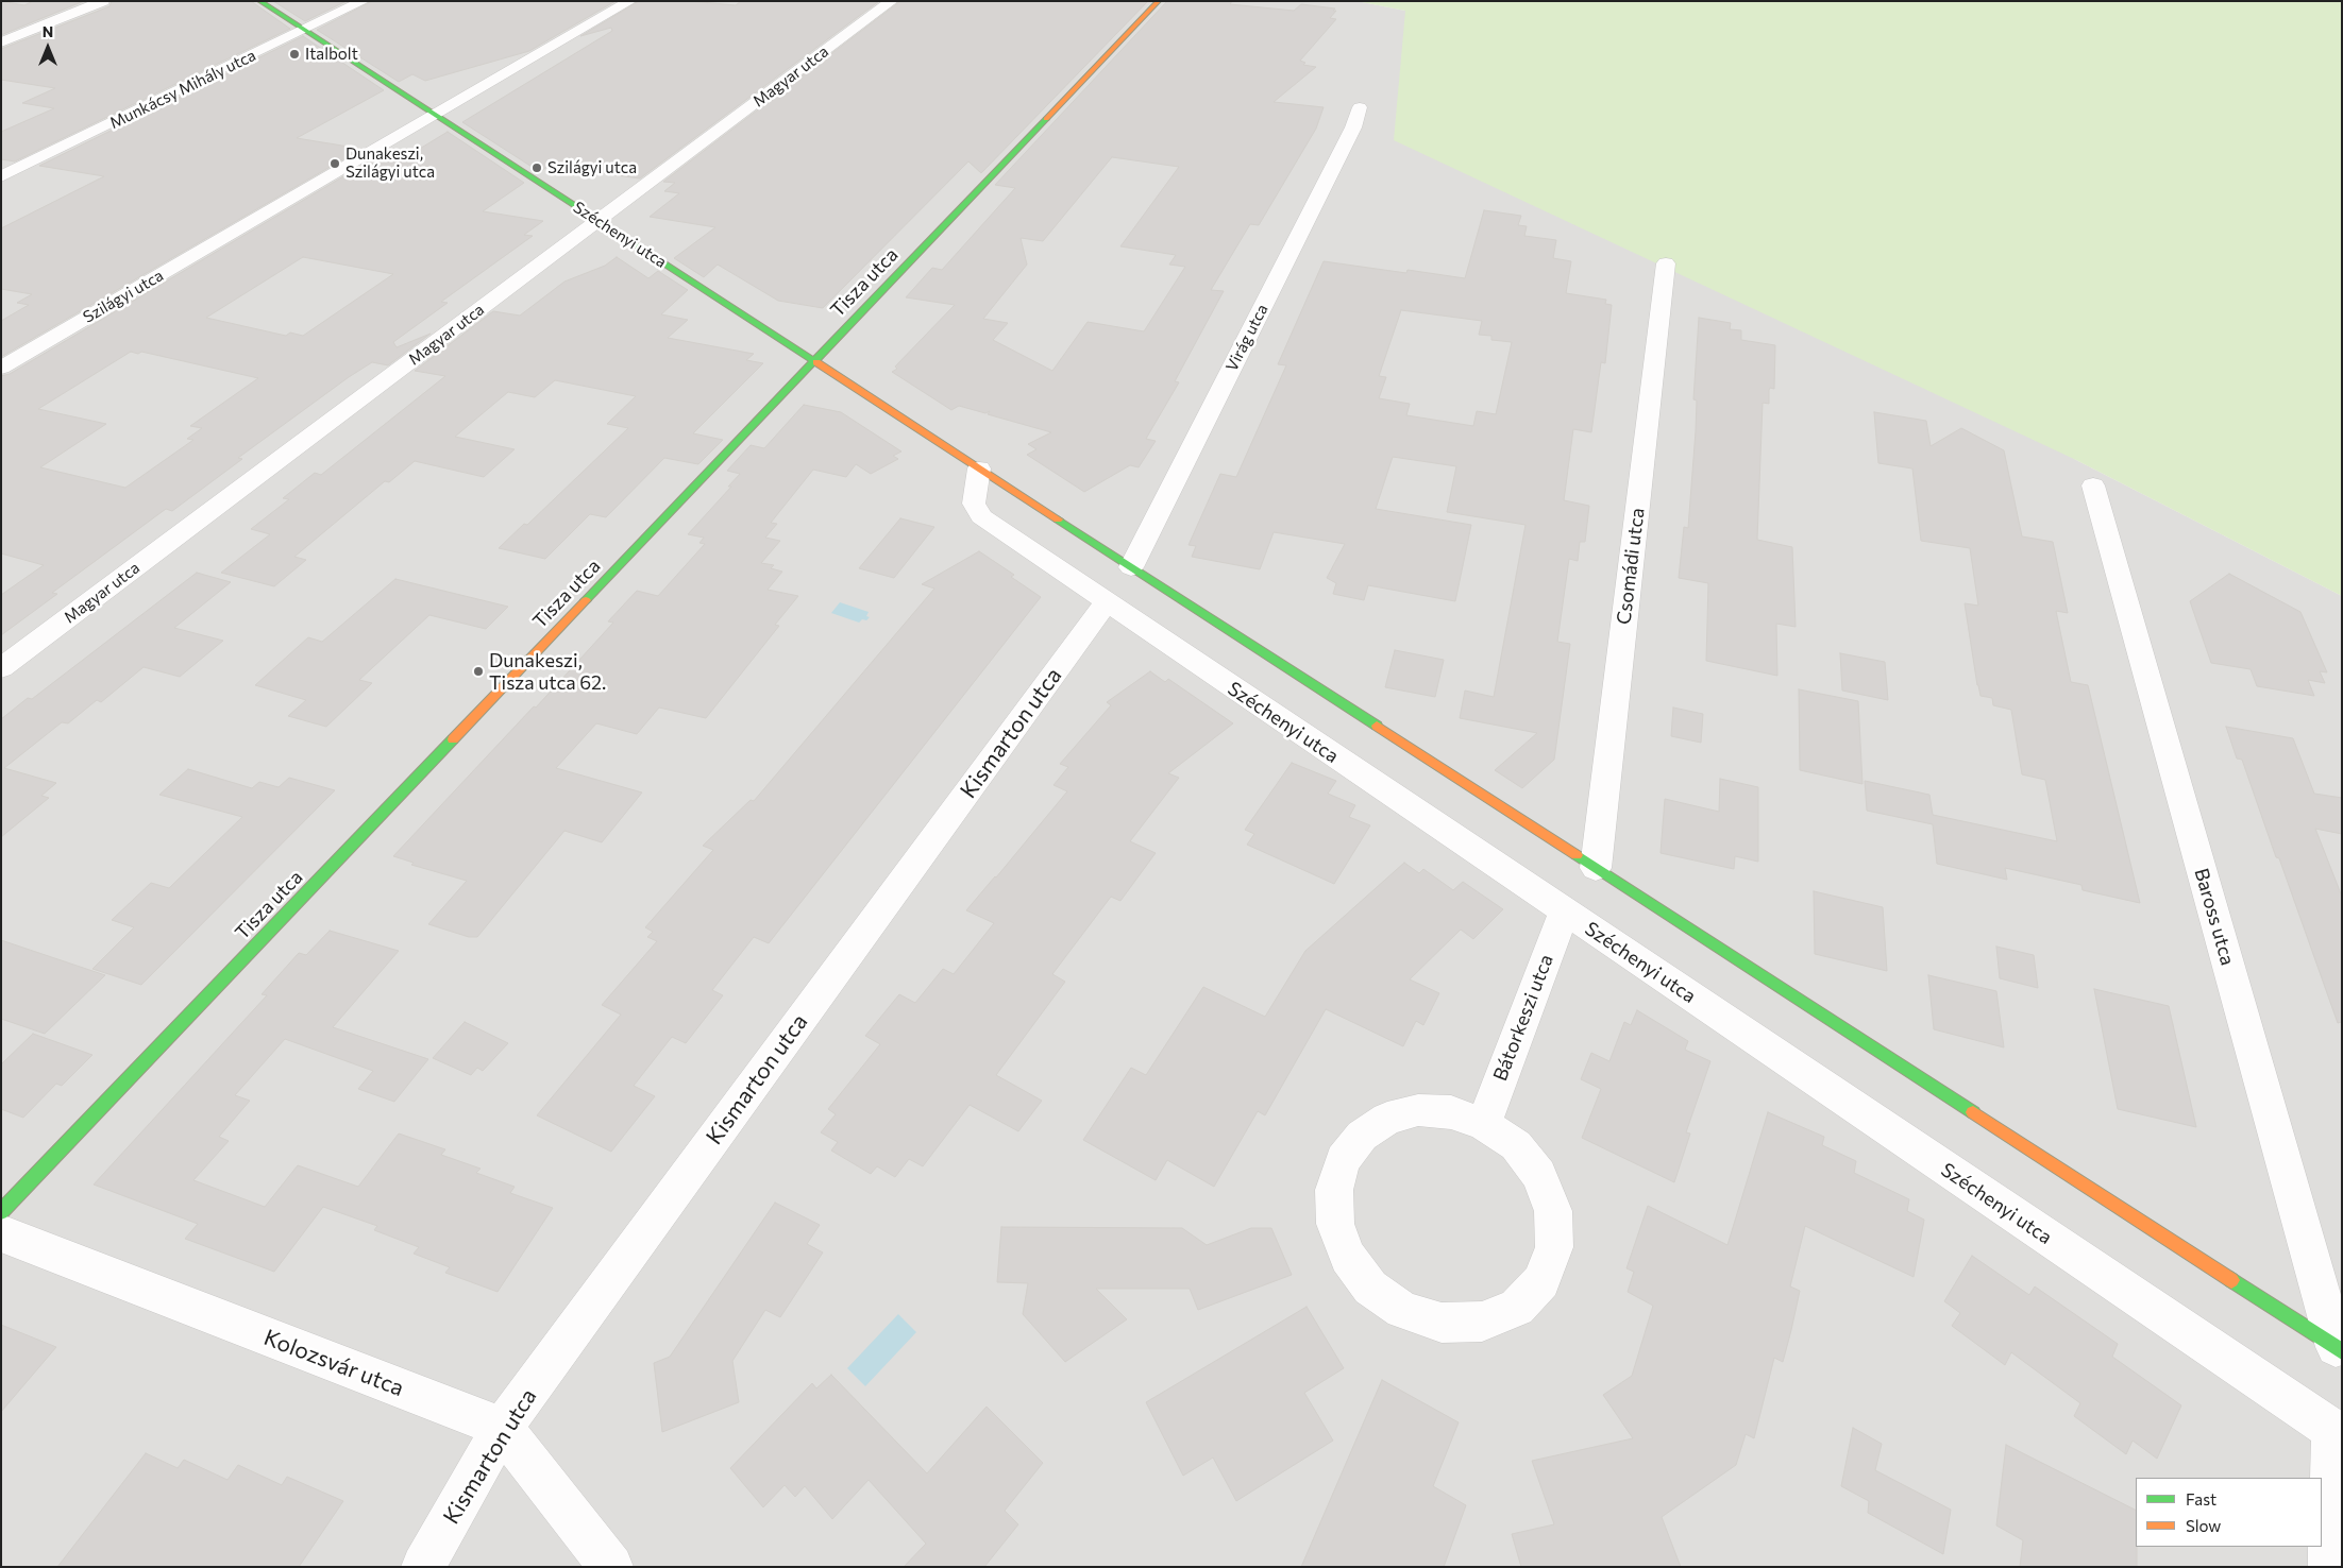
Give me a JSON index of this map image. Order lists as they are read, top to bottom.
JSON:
{
  "streets": {
    "street": [
      "Magyar utca",
      "Munkácsy Mihály utca",
      "Széchenyi utca",
      "Tisza utca",
      "Szilágyi utca",
      "Virág utca",
      "Csomádi utca",
      "Kismarton utca",
      "Baross utca",
      "Bátorkeszi utca",
      "Kolozsvár utca"
    ]
  },
  "crossings": [
    ["Magyar utca", "Széchenyi utca"],
    ["Munkácsy Mihály utca", "Széchenyi utca"],
    ["Széchenyi utca", "Tisza utca"],
    ["Széchenyi utca", "Szilágyi utca"],
    ["Széchenyi utca", "Virág utca"],
    ["Széchenyi utca", "Csomádi utca"],
    ["Széchenyi utca", "Kismarton utca"],
    ["Széchenyi utca", "Baross utca"],
    ["Széchenyi utca", "Bátorkeszi utca"],
    ["Kismarton utca", "Kolozsvár utca"]
  ],
  "places": [
    "Italbolt",
    "Dunakeszi, Szilágyi utca",
    "Szilágyi utca",
    "Dunakeszi, Tisza utca 62."
  ],
  "legend": ["Fast", "Slow"],
  "north": "top"
}
